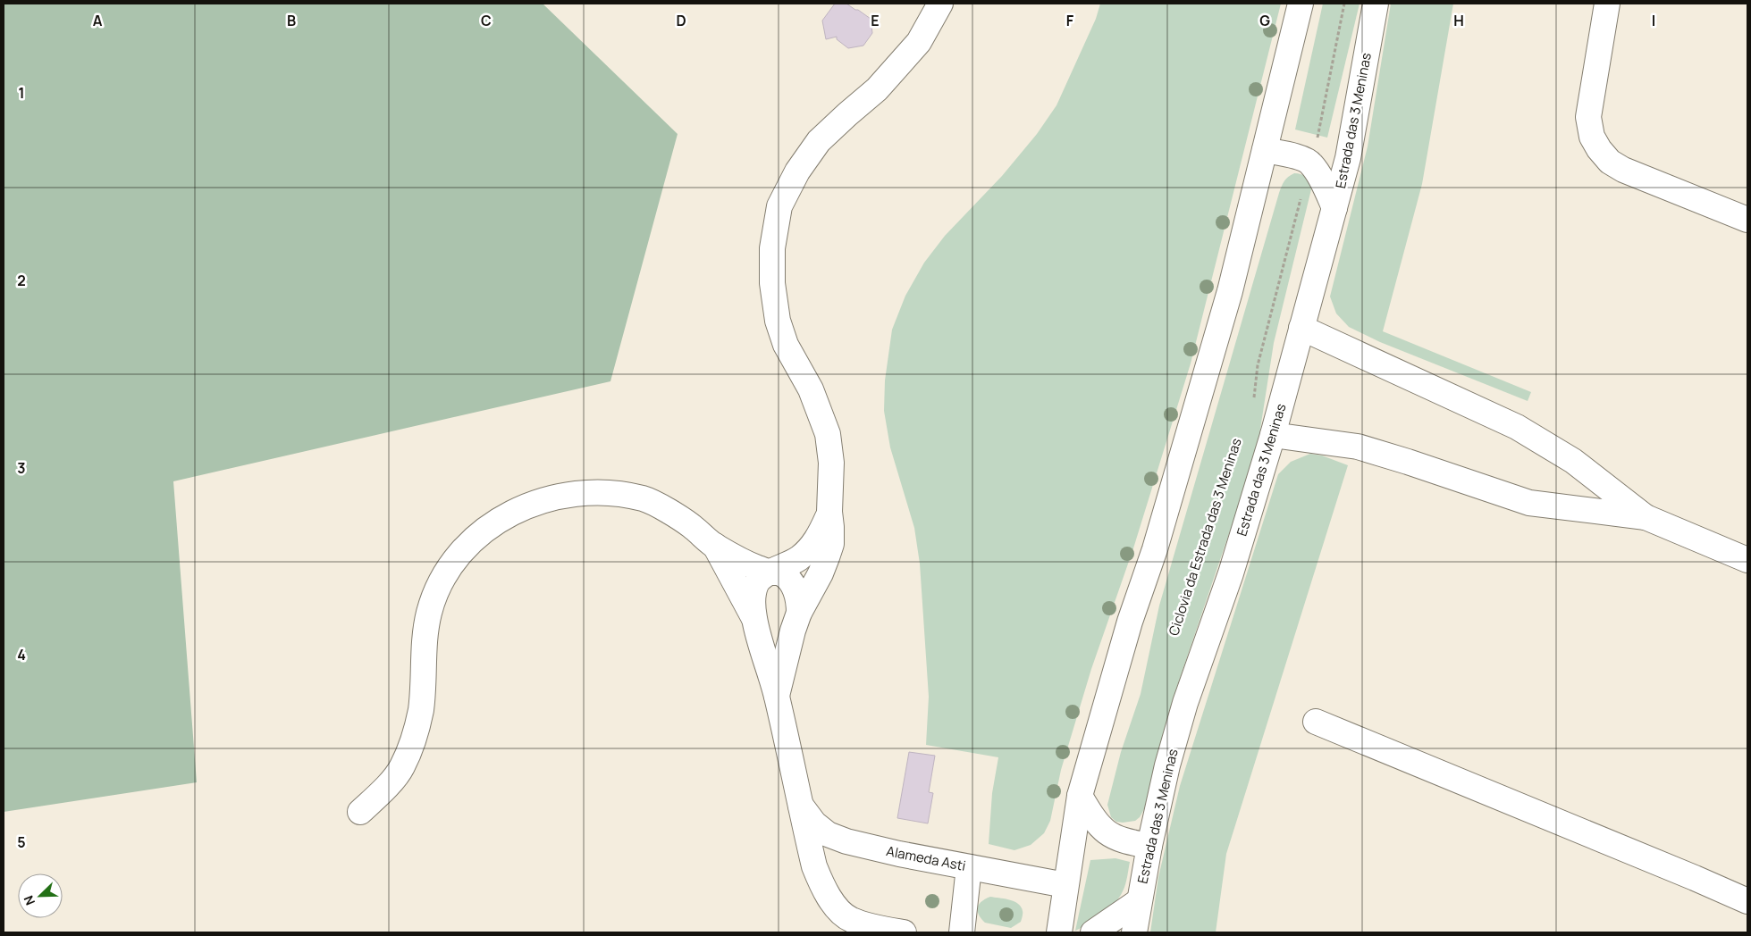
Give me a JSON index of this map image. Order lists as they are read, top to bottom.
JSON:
{
  "streets": {
    "street": ["Estrada das 3 Meninas", "Alameda Asti"]
  },
  "north": "bottom left",
  "grid": {
    "columns": [
      "A",
      "B",
      "C",
      "D",
      "E",
      "F",
      "G",
      "H",
      "I"
    ],
    "rows": [
      "1",
      "2",
      "3",
      "4",
      "5"
    ]
  }
}
